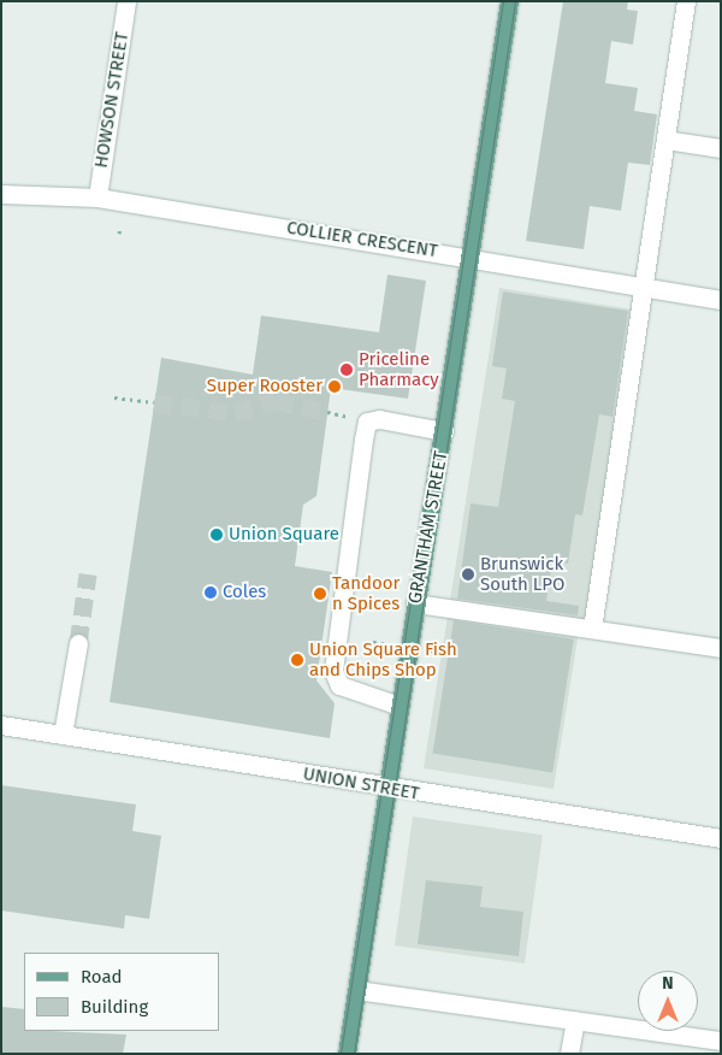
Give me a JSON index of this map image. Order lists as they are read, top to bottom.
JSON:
{
  "streets": {
    "main road": ["GRANTHAM STREET"],
    "street": ["HOWSON STREET", "COLLIER CRESCENT", "UNION STREET"]
  },
  "crossings": [
    ["HOWSON STREET", "COLLIER CRESCENT"],
    ["COLLIER CRESCENT", "GRANTHAM STREET"],
    ["GRANTHAM STREET", "UNION STREET"]
  ],
  "places": [
    "Priceline Pharmacy",
    "Super Rooster",
    "Union Square",
    "Brunswick South LPO",
    "Coles",
    "Tandoor n Spices",
    "Union Square Fish and Chips Shop"
  ],
  "legend": ["Road", "Building"],
  "north": "top"
}
